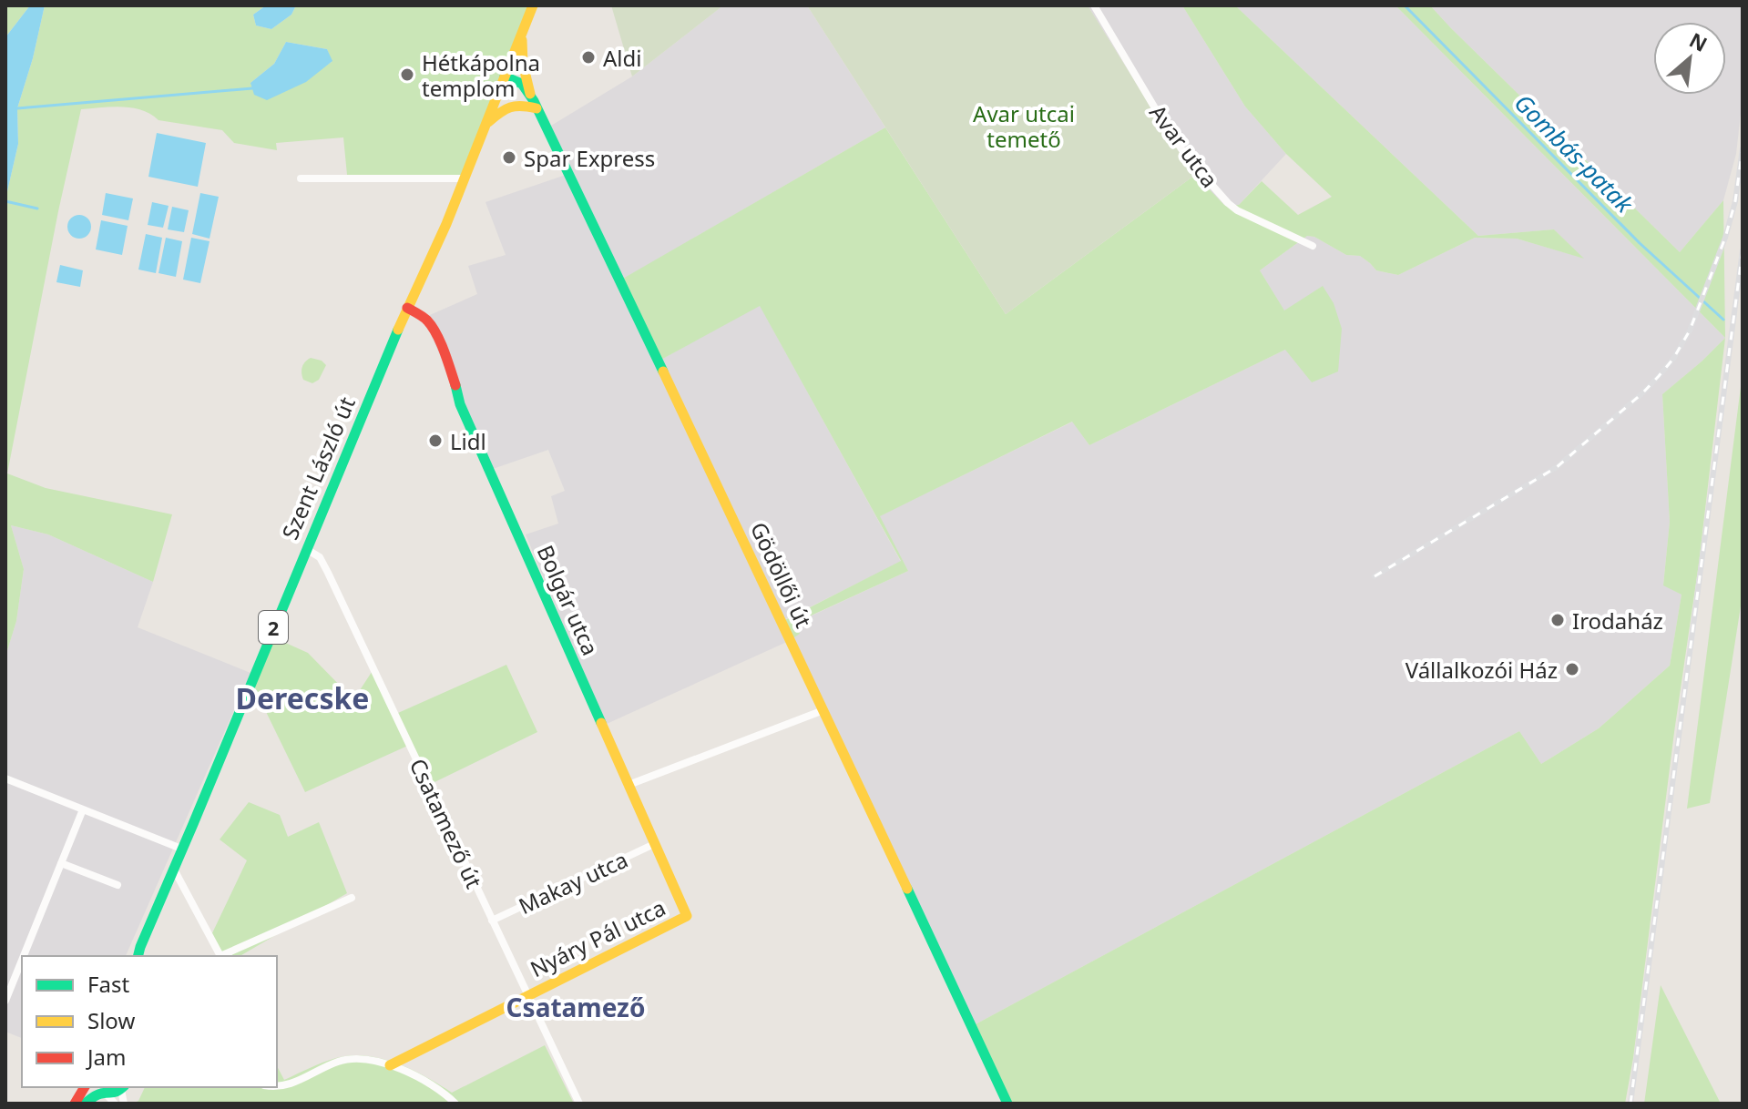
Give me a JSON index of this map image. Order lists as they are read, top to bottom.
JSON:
{
  "streets": {
    "main road": [
      "Szent László út",
      "Gödöllői út",
      "Bolgár utca",
      "2",
      "Nyáry Pál utca"
    ],
    "street": ["Avar utca", "Csatamező út", "Makay utca"]
  },
  "crossings": [
    ["Szent László út", "Gödöllői út"],
    ["Szent László út", "Bolgár utca"],
    ["Szent László út", "Csatamező út"],
    ["Bolgár utca", "Makay utca"],
    ["Bolgár utca", "Nyáry Pál utca"],
    ["Csatamező út", "Makay utca"],
    ["Csatamező út", "Nyáry Pál utca"]
  ],
  "districts": ["Derecske", "Csatamező"],
  "water": ["Gombás-patak"],
  "parks": ["Avar utcai temető"],
  "places": [
    "Aldi",
    "Hétkápolna templom",
    "Spar Express",
    "Lidl",
    "Irodaház",
    "Vállalkozói Ház"
  ],
  "legend": ["Fast", "Slow", "Jam"],
  "north": "top right"
}
